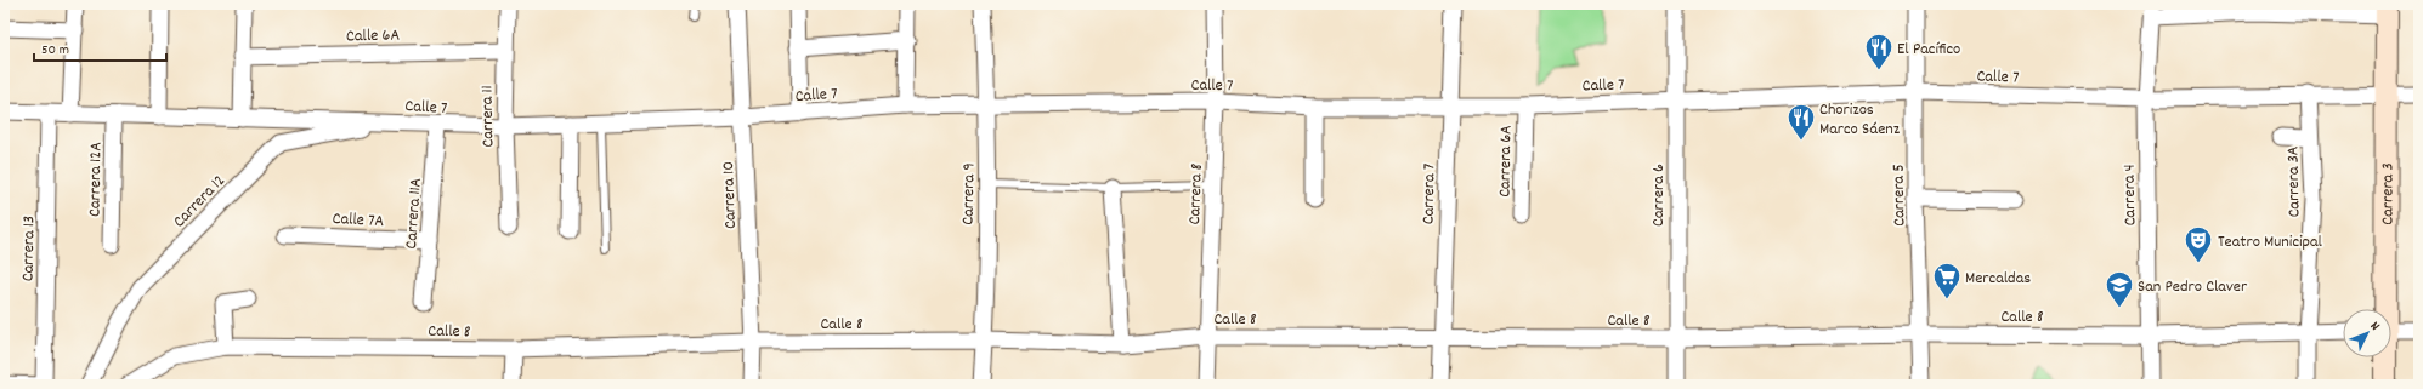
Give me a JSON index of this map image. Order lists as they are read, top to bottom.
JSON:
{
  "streets": {
    "main road": ["Carrera 3"],
    "street": [
      "Calle 6A",
      "Calle 7",
      "Carrera 11",
      "Carrera 6A",
      "Carrera 12A",
      "Carrera 3A",
      "Carrera 9",
      "Carrera 8",
      "Carrera 7",
      "Carrera 10",
      "Carrera 6",
      "Carrera 5",
      "Carrera 4",
      "Carrera 12",
      "Carrera 11A",
      "Calle 7A",
      "Carrera 13",
      "Calle 8"
    ]
  },
  "crossings": [
    ["Calle 6A", "Carrera 11"],
    ["Calle 7", "Carrera 11"],
    ["Calle 7", "Carrera 6A"],
    ["Calle 7", "Carrera 12A"],
    ["Calle 7", "Carrera 3A"],
    ["Calle 7", "Carrera 9"],
    ["Calle 7", "Carrera 8"],
    ["Calle 7", "Carrera 7"],
    ["Calle 7", "Carrera 3"],
    ["Calle 7", "Carrera 10"],
    ["Calle 7", "Carrera 6"],
    ["Calle 7", "Carrera 5"],
    ["Calle 7", "Carrera 4"],
    ["Calle 7", "Carrera 12"],
    ["Calle 7", "Carrera 11A"],
    ["Calle 7", "Carrera 13"],
    ["Carrera 3A", "Calle 8"],
    ["Carrera 9", "Calle 8"],
    ["Carrera 8", "Calle 8"],
    ["Carrera 7", "Calle 8"],
    ["Carrera 10", "Calle 8"],
    ["Carrera 6", "Calle 8"],
    ["Carrera 5", "Calle 8"],
    ["Carrera 4", "Calle 8"],
    ["Carrera 11A", "Calle 7A"]
  ],
  "places": {
    "restaurant": ["El Pacífico", "Chorizos Marco Sáenz"],
    "theatre": ["Teatro Municipal"],
    "supermarket": ["Mercaldas"],
    "school or university": ["San Pedro Claver"]
  },
  "scale_bar": "50 m",
  "north": "top right"
}
